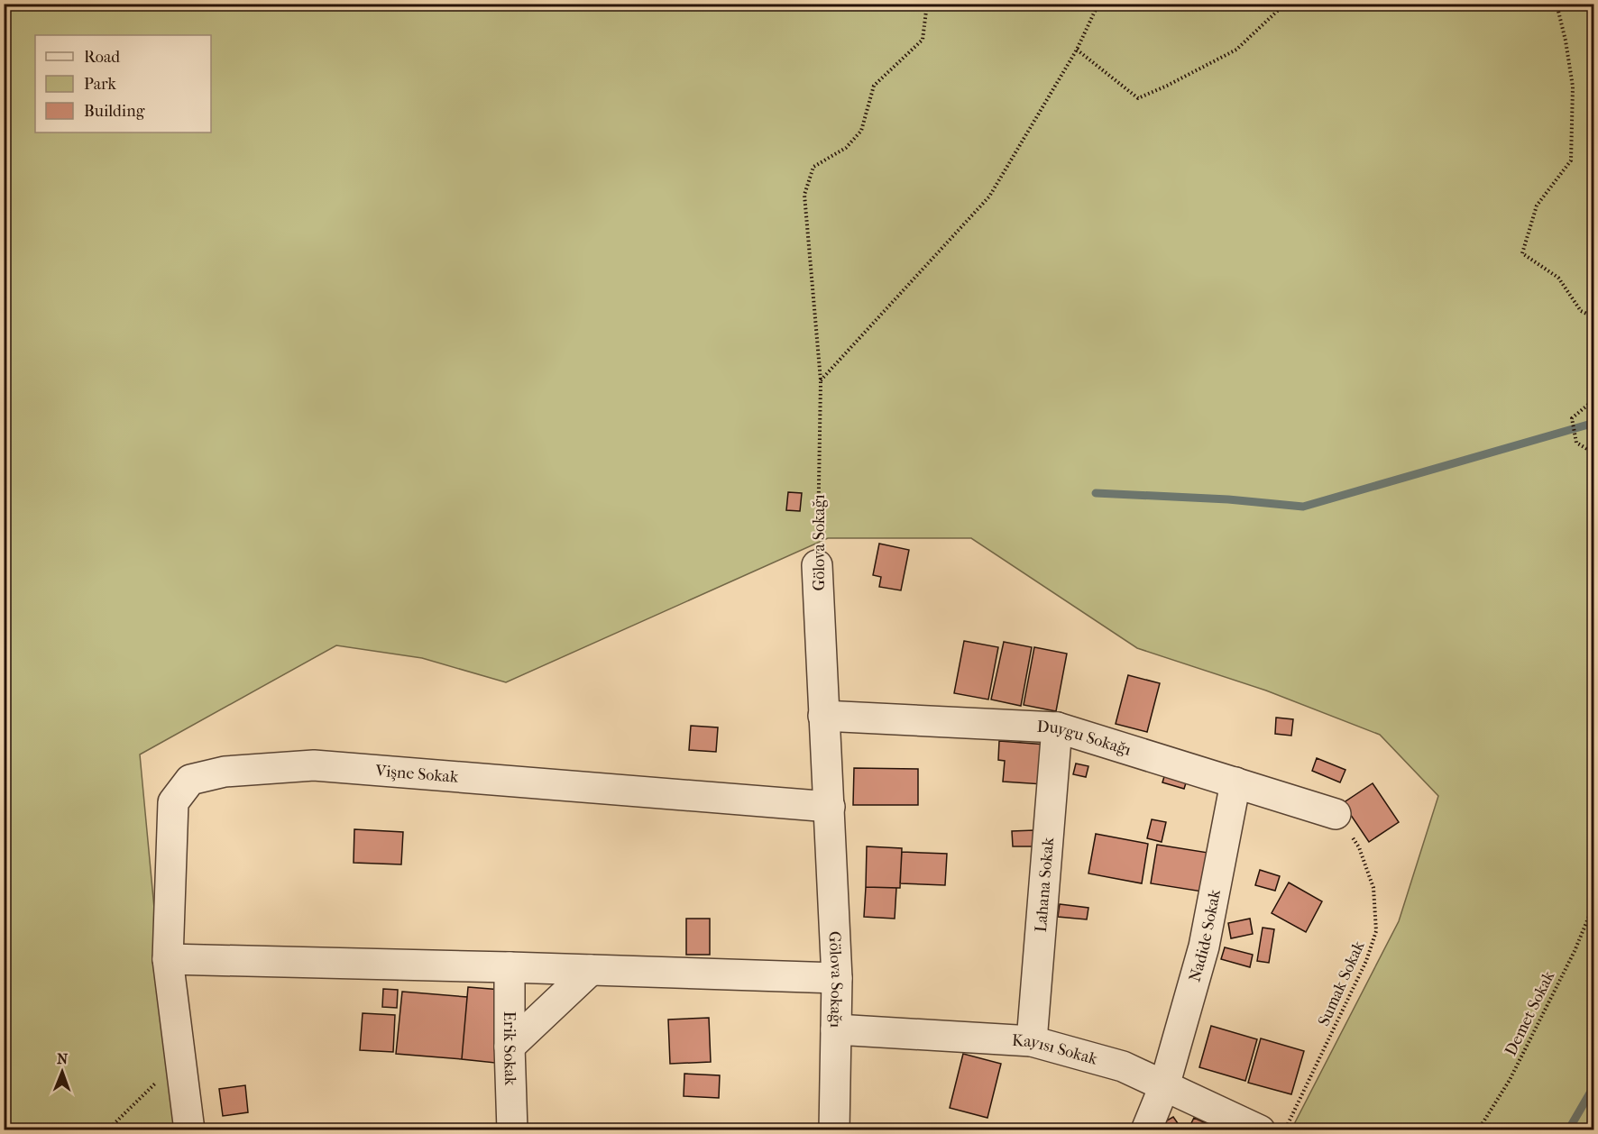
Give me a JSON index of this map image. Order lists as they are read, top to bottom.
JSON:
{
  "streets": {
    "street": [
      "Gölova Sokağı",
      "Duygu Sokağı",
      "Vişne Sokak",
      "Lahana Sokak",
      "Nadide Sokak",
      "Erik Sokak",
      "Kayısı Sokak"
    ],
    "path": ["Sumak Sokak", "Demet Sokak"]
  },
  "crossings": [
    ["Gölova Sokağı", "Duygu Sokağı"],
    ["Gölova Sokağı", "Vişne Sokak"],
    ["Gölova Sokağı", "Kayısı Sokak"],
    ["Duygu Sokağı", "Lahana Sokak"],
    ["Duygu Sokağı", "Nadide Sokak"],
    ["Duygu Sokağı", "Sumak Sokak"],
    ["Lahana Sokak", "Kayısı Sokak"],
    ["Nadide Sokak", "Kayısı Sokak"]
  ],
  "legend": ["Road", "Park", "Building"],
  "north": "top"
}
